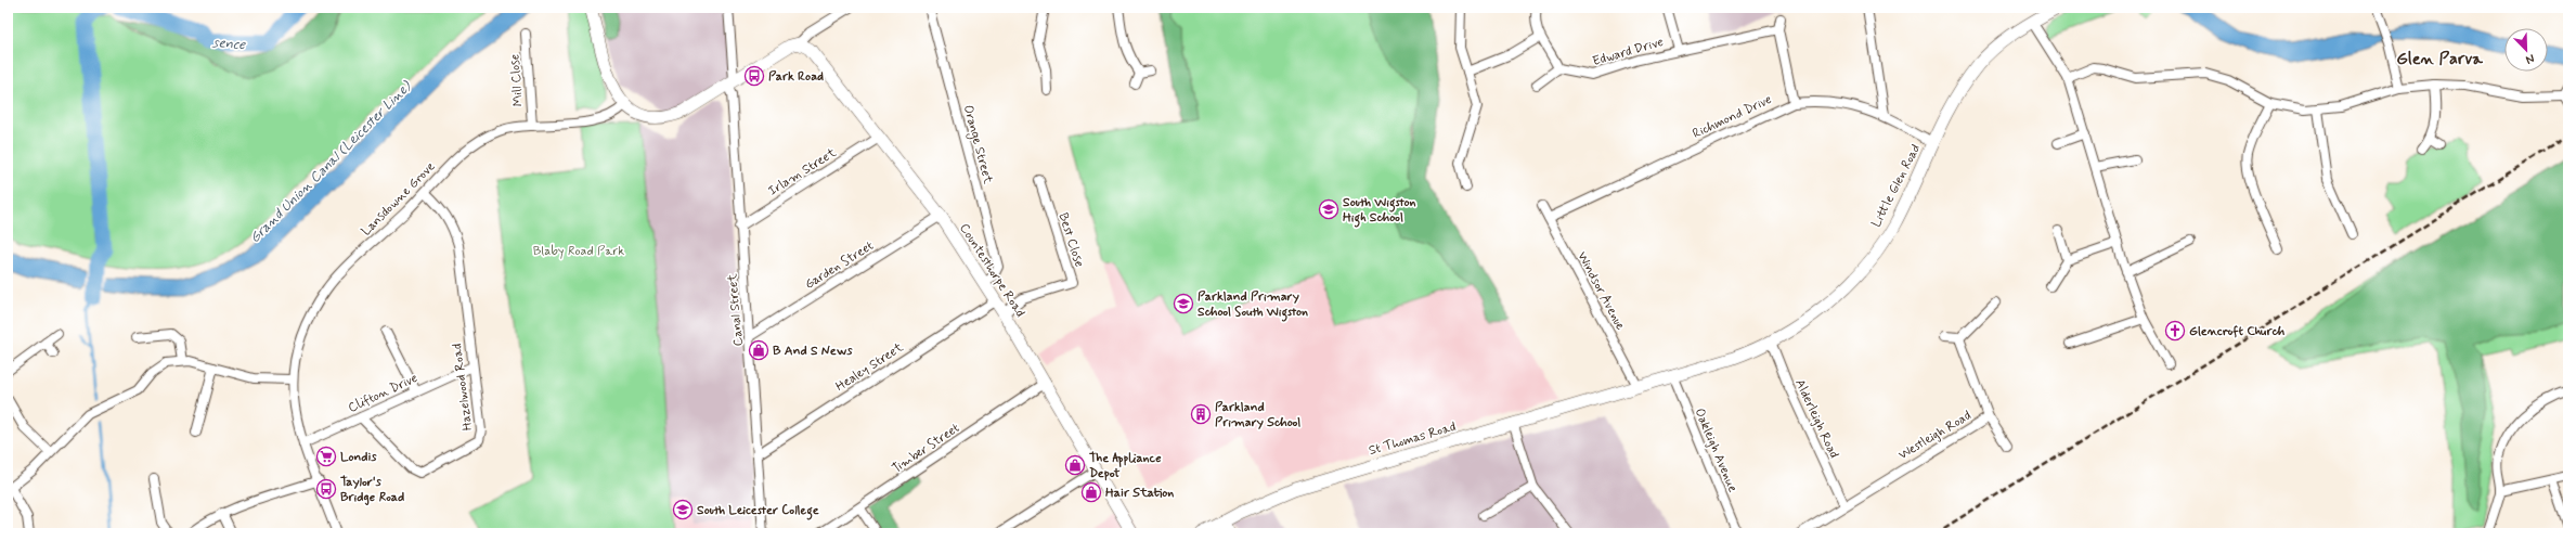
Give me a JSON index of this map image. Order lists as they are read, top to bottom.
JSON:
{
  "streets": {
    "main road": ["Little Glen Road", "Countesthorpe Road", "St Thomas Road"],
    "street": [
      "Edward Drive",
      "Mill Close",
      "Richmond Drive",
      "Orange Street",
      "Irlam Street",
      "Lansdowne Grove",
      "Best Close",
      "Garden Street",
      "Windsor Avenue",
      "Canal Street",
      "Healey Street",
      "Hazelwood Road",
      "Clifton Drive",
      "Alderleigh Road",
      "Westleigh Road",
      "Timber Street",
      "Oakleigh Avenue"
    ]
  },
  "crossings": [
    ["Mill Close", "Lansdowne Grove"],
    ["Richmond Drive", "Little Glen Road"],
    ["Richmond Drive", "Windsor Avenue"],
    ["Orange Street", "Countesthorpe Road"],
    ["Irlam Street", "Countesthorpe Road"],
    ["Irlam Street", "Canal Street"],
    ["Little Glen Road", "Windsor Avenue"],
    ["Little Glen Road", "Alderleigh Road"],
    ["Little Glen Road", "St Thomas Road"],
    ["Little Glen Road", "Oakleigh Avenue"],
    ["Lansdowne Grove", "Hazelwood Road"],
    ["Lansdowne Grove", "Clifton Drive"],
    ["Best Close", "Countesthorpe Road"],
    ["Garden Street", "Countesthorpe Road"],
    ["Garden Street", "Canal Street"],
    ["Countesthorpe Road", "Healey Street"],
    ["Countesthorpe Road", "Timber Street"],
    ["Windsor Avenue", "St Thomas Road"],
    ["Canal Street", "Healey Street"],
    ["Hazelwood Road", "Clifton Drive"],
    ["Alderleigh Road", "Westleigh Road"]
  ],
  "districts": ["Glen Parva"],
  "water": ["sence", "Grand Union Canal (Leicester Line)"],
  "parks": ["Blaby Road Park"],
  "places": {
    "bus stop": ["Park Road", "Taylor's Bridge Road"],
    "school or university": ["South Wigston High School", "Parkland Primary School South Wigston", "South Leicester College"],
    "church": ["Glencroft Church"],
    "shop": ["B And S News", "The Appliance Depot", "Hair Station"],
    "building": ["Parkland Primary School"],
    "supermarket": ["Londis"]
  },
  "north": "bottom right"
}
